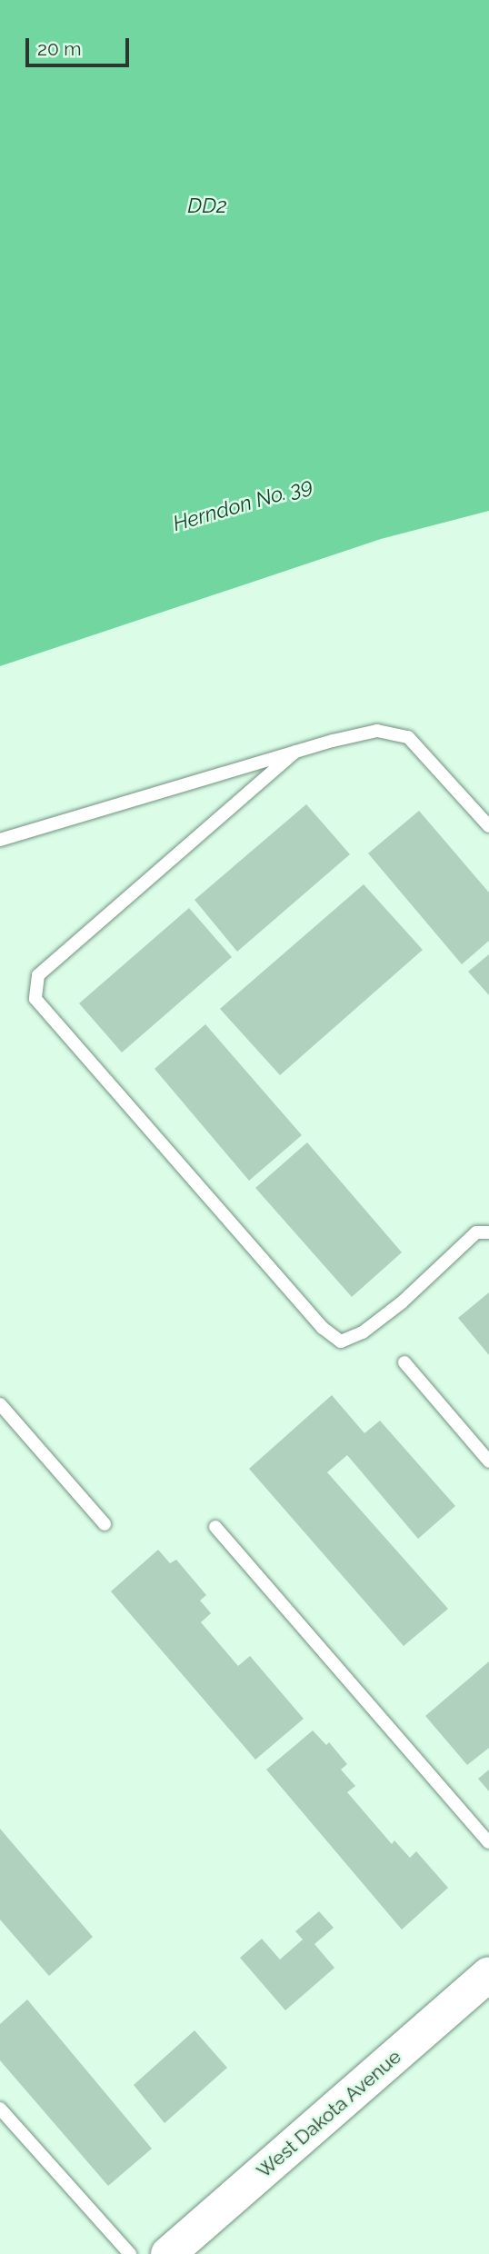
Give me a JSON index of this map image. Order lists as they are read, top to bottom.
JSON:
{
  "streets": {
    "street": ["West Dakota Avenue"]
  },
  "water": ["DD2", "Herndon No. 39"],
  "scale_bar": "20 m"
}
